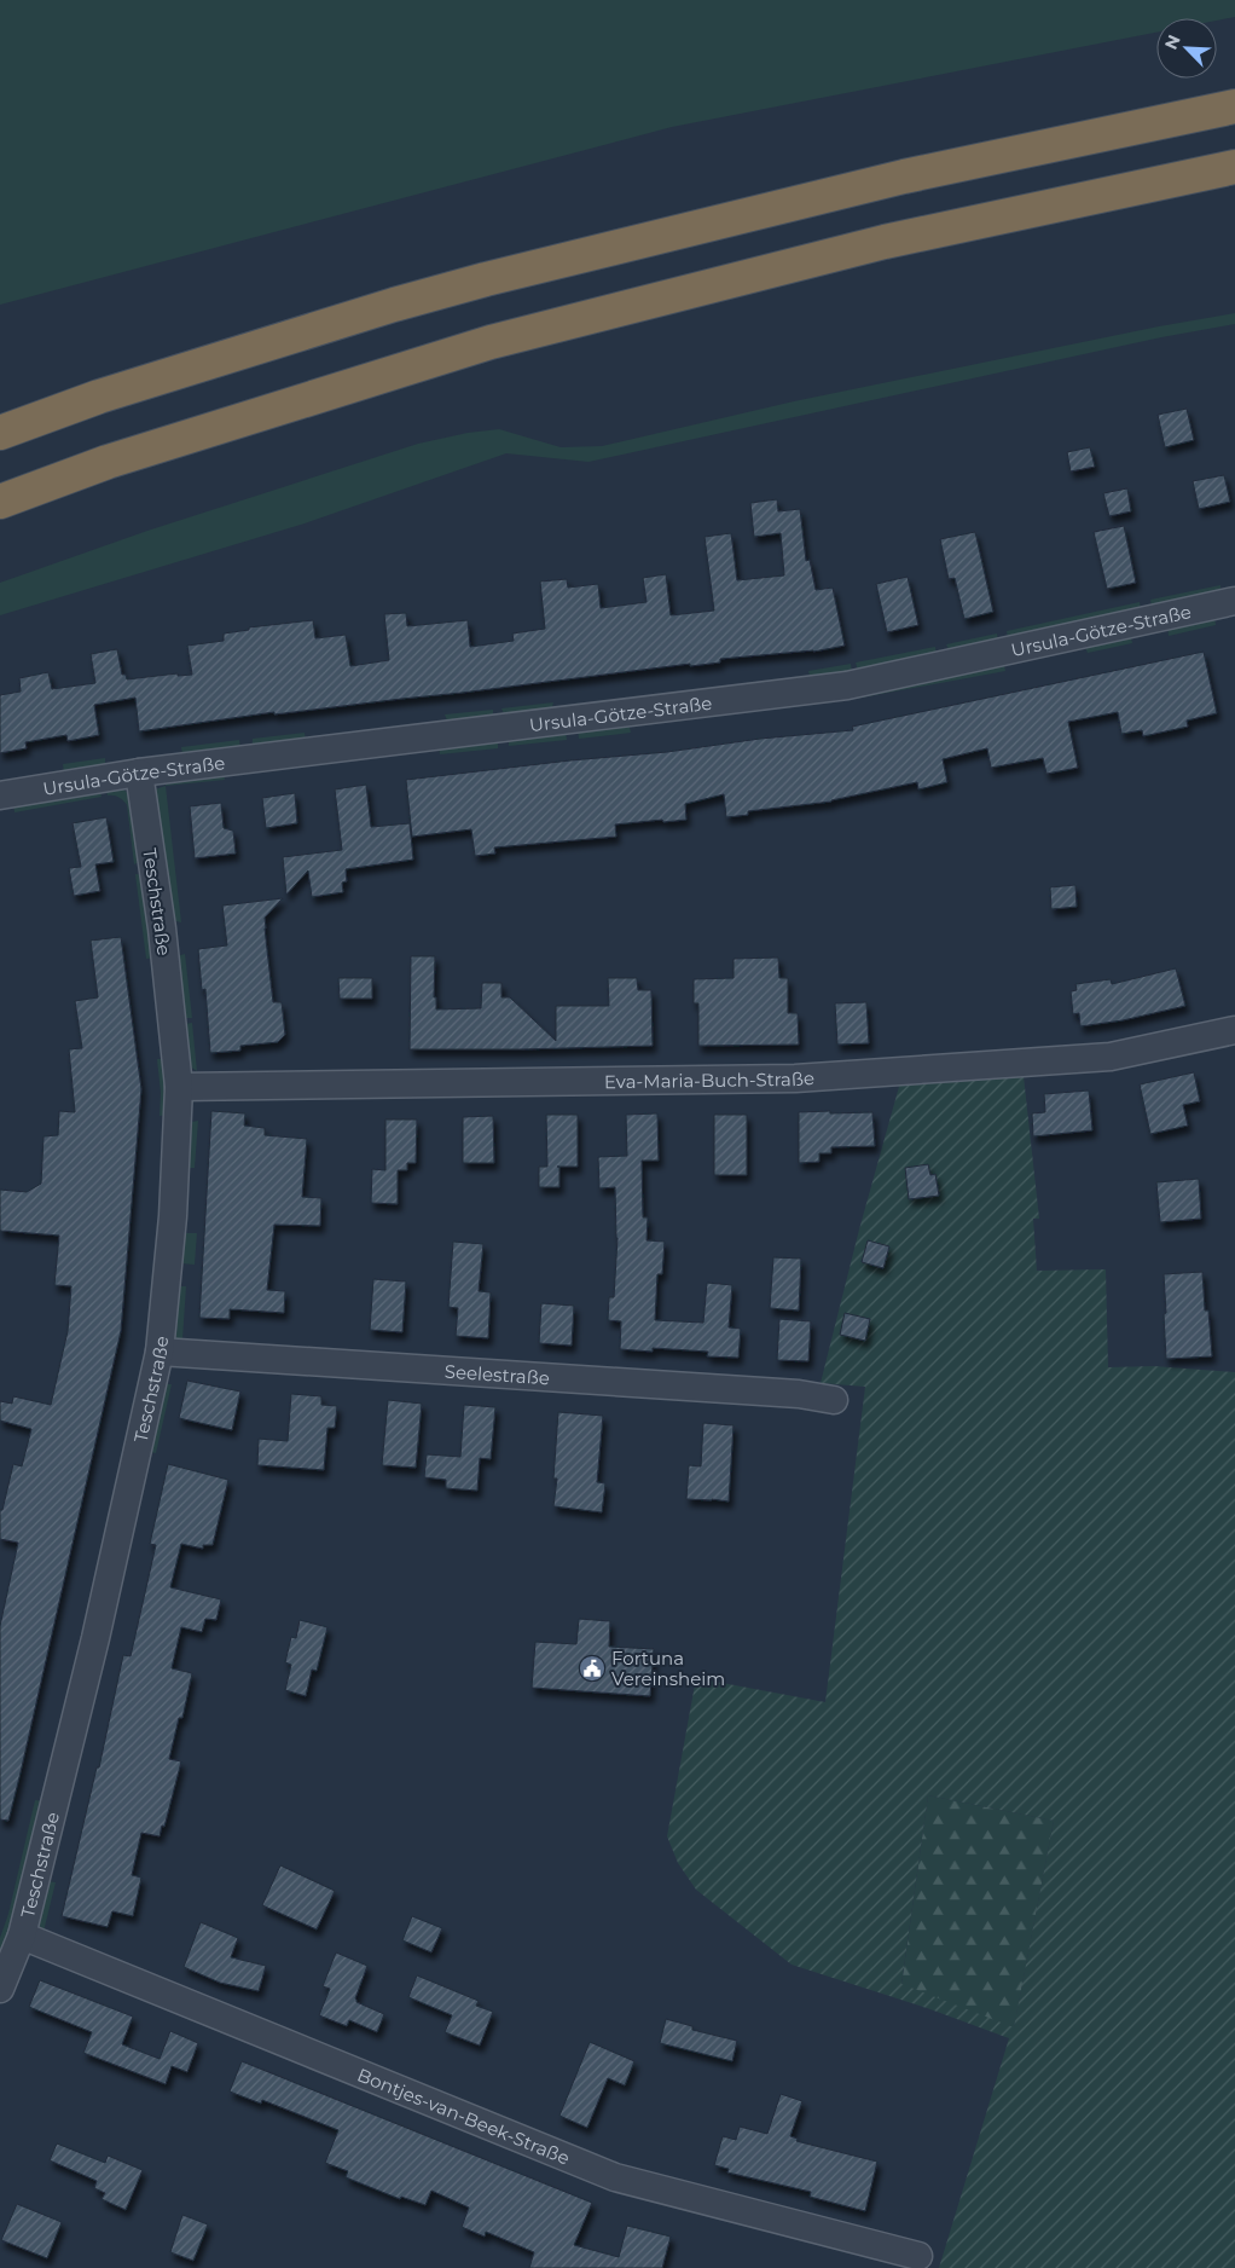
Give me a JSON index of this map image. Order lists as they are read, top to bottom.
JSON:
{
  "streets": {
    "street": [
      "Ursula-Götze-Straße",
      "Teschstraße",
      "Eva-Maria-Buch-Straße",
      "Seelestraße",
      "Bontjes-van-Beek-Straße"
    ]
  },
  "crossings": [
    ["Ursula-Götze-Straße", "Teschstraße"],
    ["Teschstraße", "Eva-Maria-Buch-Straße"],
    ["Teschstraße", "Seelestraße"],
    ["Teschstraße", "Bontjes-van-Beek-Straße"]
  ],
  "places": {
    "public building": ["Fortuna Vereinsheim"]
  },
  "north": "top left"
}
